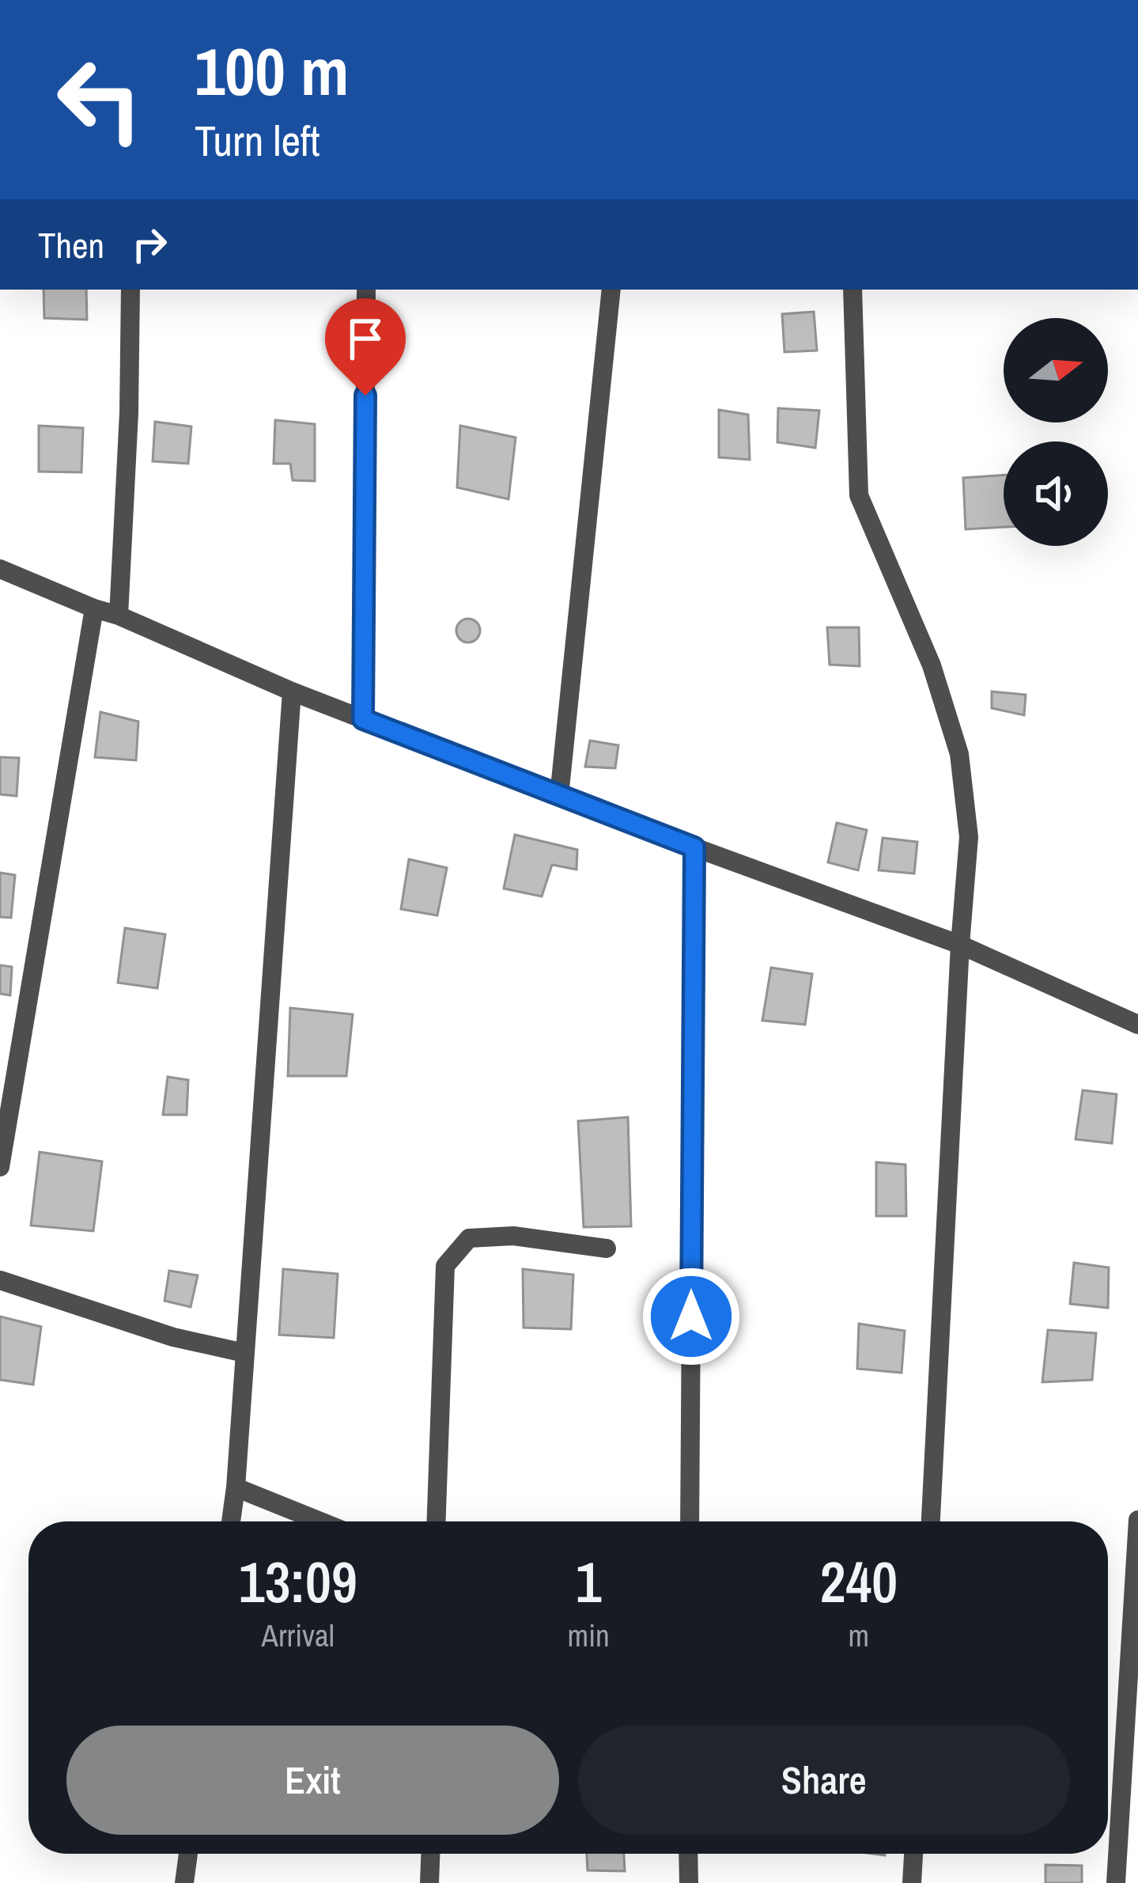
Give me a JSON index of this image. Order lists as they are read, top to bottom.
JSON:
{
  "north": "right",
  "page": {
    "turn": ["100 m", "Turn left"],
    "then": "Then",
    "eta": [
      "13:09",
      "Arrival",
      "1",
      "min",
      "240",
      "m"
    ],
    "buttons": ["Exit", "Share"]
  }
}
